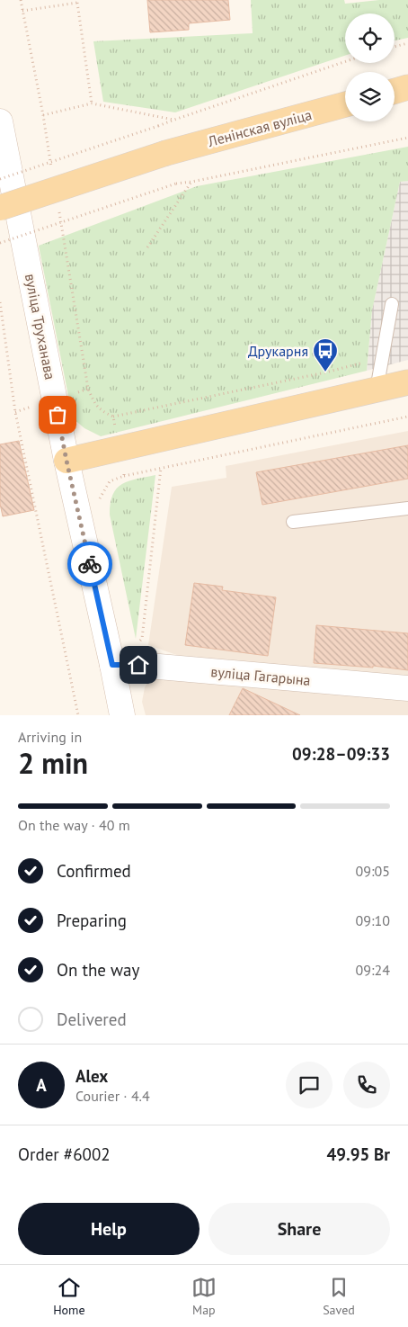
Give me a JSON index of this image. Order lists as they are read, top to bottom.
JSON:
{
  "streets": {
    "main road": ["Ленінская вуліца", "вуліца Труханава", "вуліца Гагарына"]
  },
  "crossings": [
    ["вуліца Труханава", "вуліца Гагарына"]
  ],
  "places": {
    "bus stop": ["Друкарня"]
  },
  "page": {
    "heading": ["2 min", "Arriving in", "09:28–09:33"],
    "panel": [
      "Alex",
      "Courier · 4.4",
      "Order #6002",
      "49.95 Br"
    ],
    "bar": "On the way · 40 m",
    "list": [
      ["Confirmed", "09:05"],
      ["Preparing", "09:10"],
      ["On the way", "09:24"],
      "Delivered"
    ],
    "round": "A",
    "buttons": ["Help", "Share"],
    "tabs": ["Home", "Map", "Saved"]
  }
}
